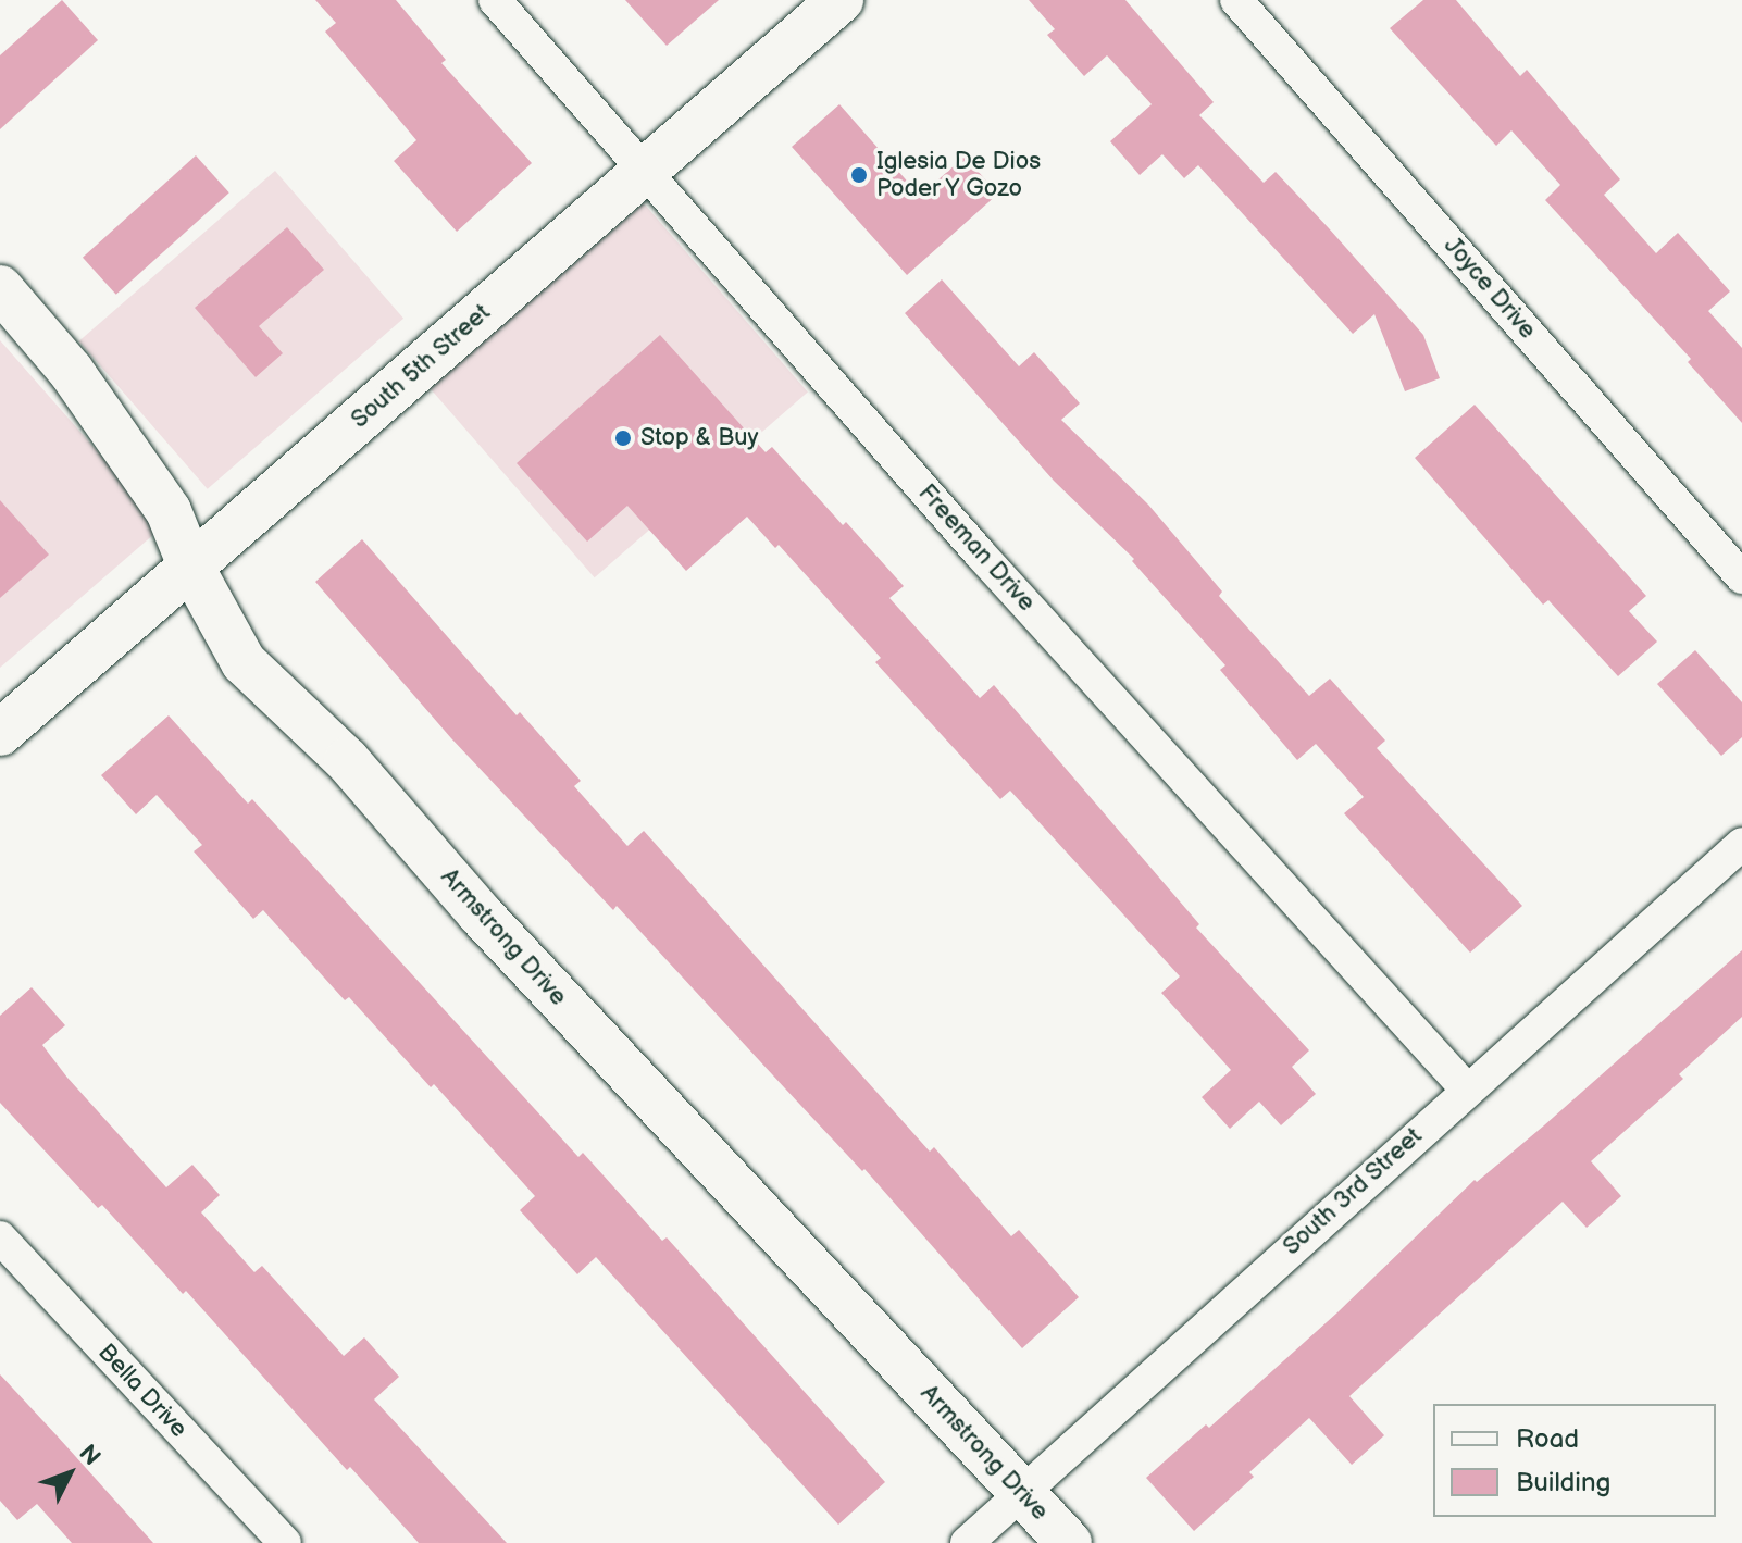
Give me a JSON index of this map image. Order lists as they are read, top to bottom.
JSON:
{
  "streets": {
    "street": [
      "Joyce Drive",
      "South 5th Street",
      "Freeman Drive",
      "Armstrong Drive",
      "South 3rd Street",
      "Bella Drive"
    ]
  },
  "crossings": [
    ["South 5th Street", "Freeman Drive"],
    ["South 5th Street", "Armstrong Drive"],
    ["Freeman Drive", "South 3rd Street"],
    ["Armstrong Drive", "South 3rd Street"]
  ],
  "places": ["Iglesia De Dios Poder Y Gozo", "Stop & Buy"],
  "legend": ["Road", "Building"],
  "north": "top right"
}
